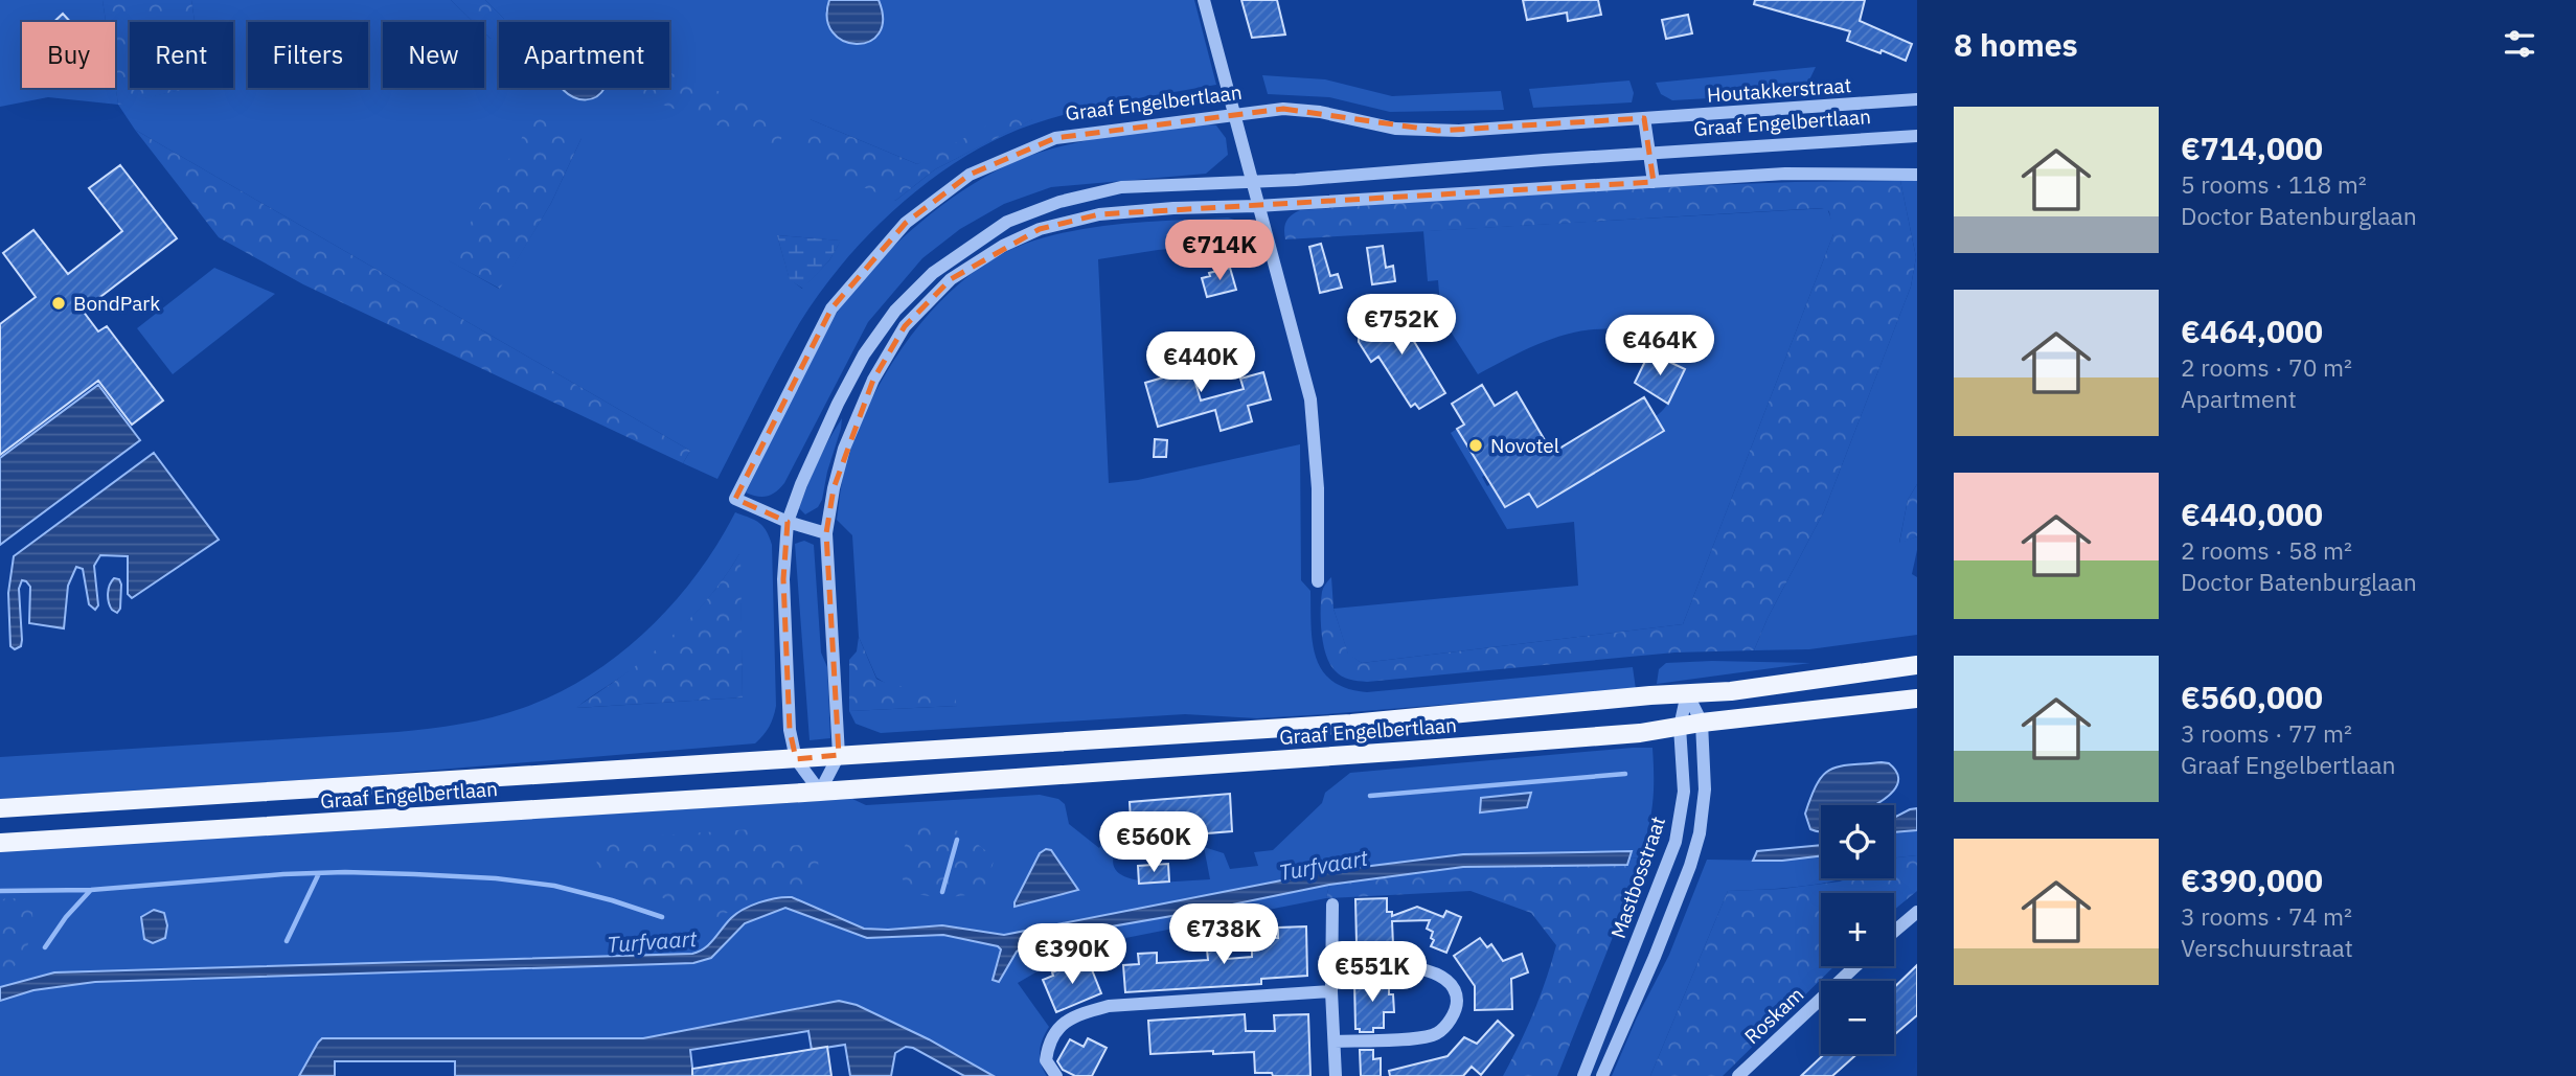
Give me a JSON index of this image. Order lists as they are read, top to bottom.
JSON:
{
  "streets": {
    "main road": ["Graaf Engelbertlaan"],
    "street": ["Houtakkerstraat", "Mastbosstraat", "Roskam"]
  },
  "crossings": [
    ["Houtakkerstraat", "Graaf Engelbertlaan"],
    ["Graaf Engelbertlaan", "Mastbosstraat"]
  ],
  "water": ["Turfvaart"],
  "places": ["BondPark", "Novotel"],
  "page": {
    "heading": "8 homes",
    "chip": [
      "Buy",
      "Rent",
      "Filters",
      "New",
      "Apartment"
    ],
    "list": [
      {
        "name": "€714,000",
        "note": "5 rooms · 118 m² · Doctor Batenburglaan"
      },
      {
        "name": "€464,000",
        "note": "2 rooms · 70 m² · Apartment"
      },
      {
        "name": "€440,000",
        "note": "2 rooms · 58 m² · Doctor Batenburglaan"
      },
      {
        "name": "€560,000",
        "note": "3 rooms · 77 m² · Graaf Engelbertlaan"
      },
      {
        "name": "€390,000",
        "note": "3 rooms · 74 m² · Verschuurstraat"
      }
    ],
    "price": [
      "€714K",
      "€752K",
      "€464K",
      "€440K",
      "€560K",
      "€738K",
      "€390K",
      "€551K"
    ],
    "map_buttons": ["+", "−"]
  }
}
